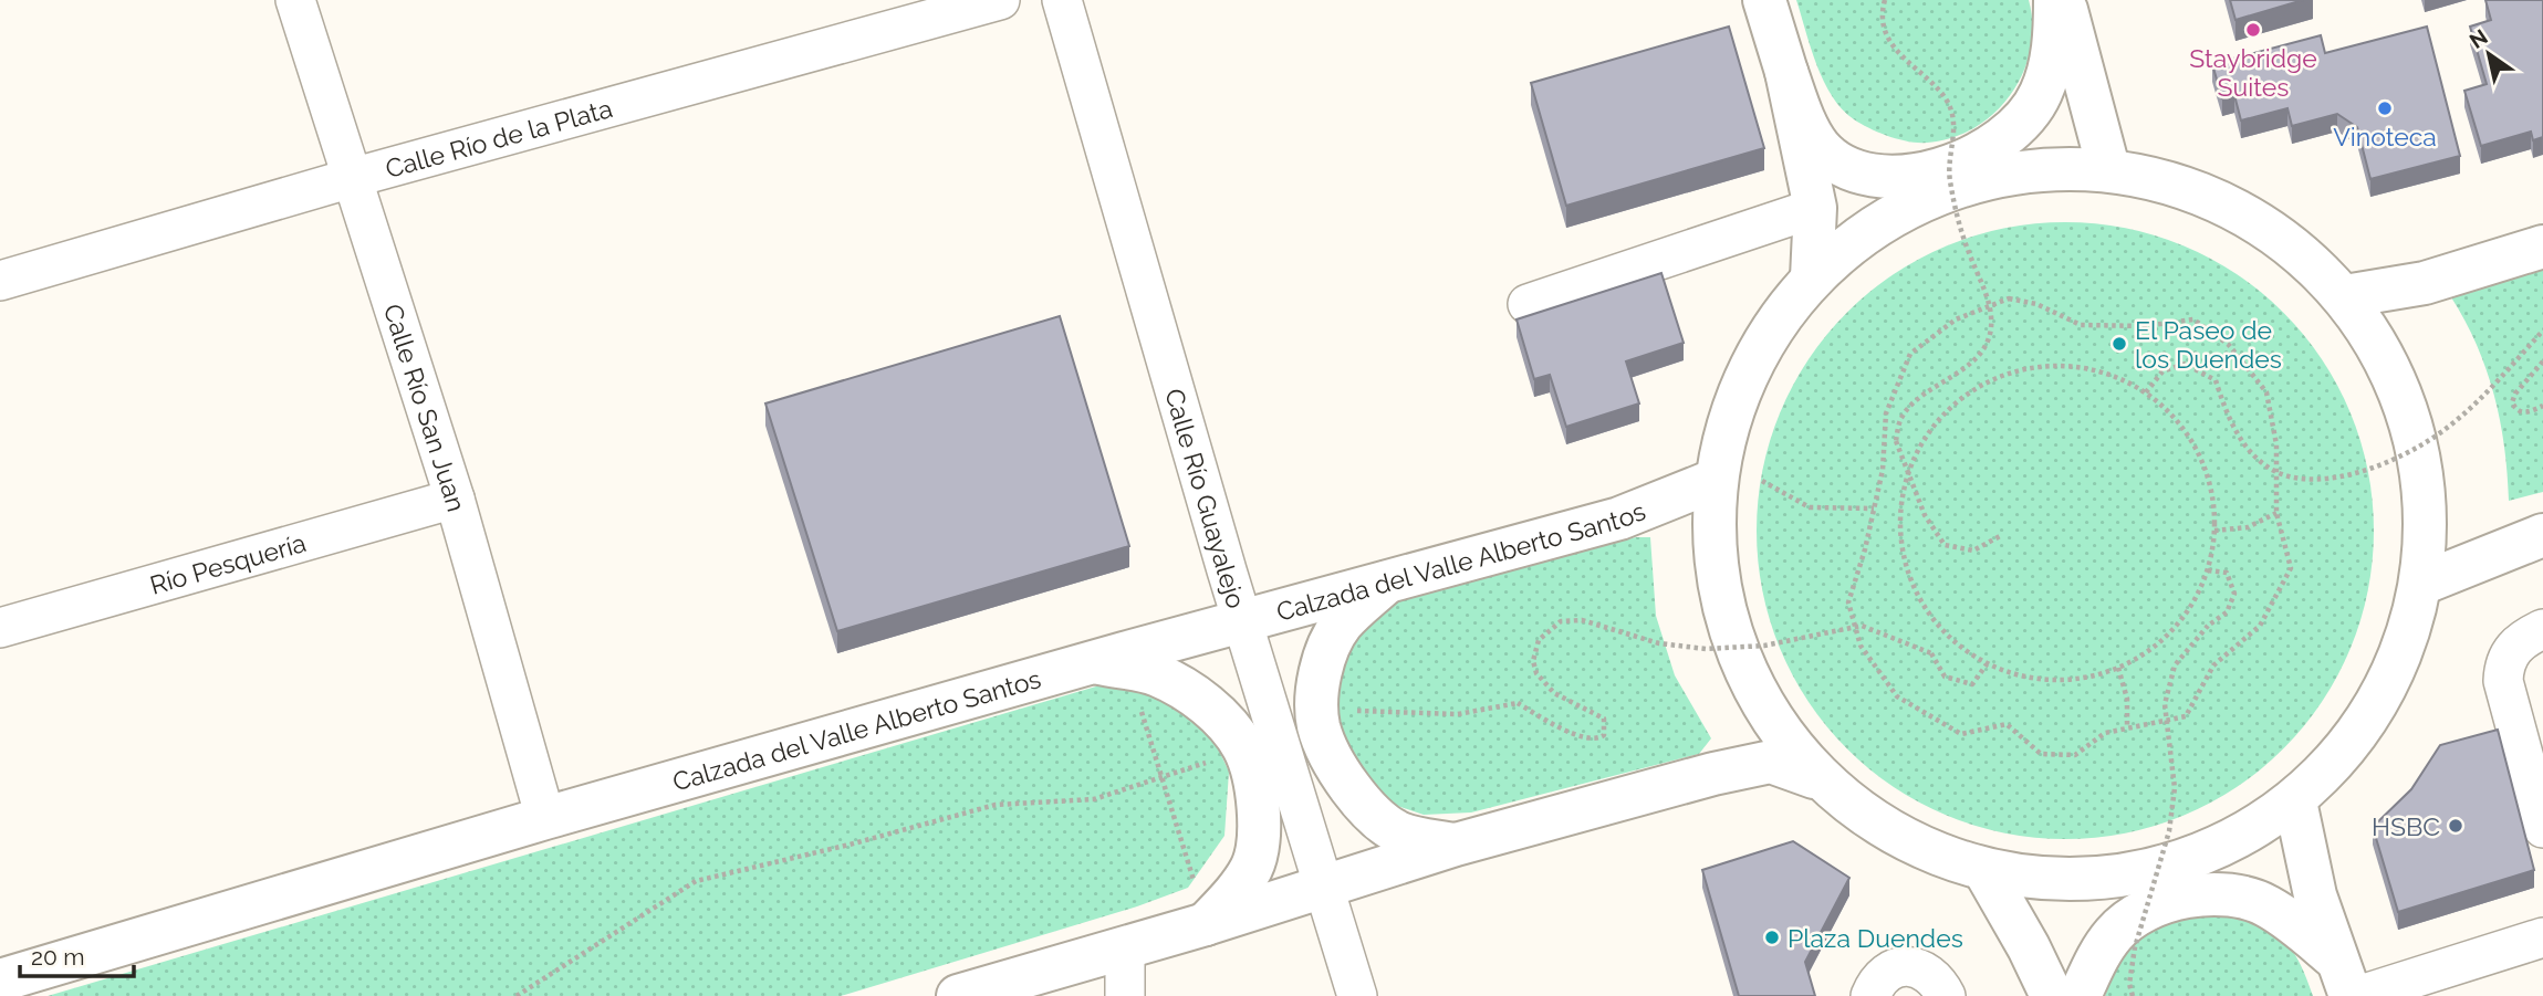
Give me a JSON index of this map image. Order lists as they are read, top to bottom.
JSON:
{
  "streets": {
    "main road": ["Calzada del Valle Alberto Santos"],
    "street": [
      "Calle Río de la Plata",
      "Calle Río San Juan",
      "Calle Río Guayalejo",
      "Río Pesquería"
    ]
  },
  "crossings": [
    ["Calle Río de la Plata", "Calle Río San Juan"],
    ["Calle Río San Juan", "Calzada del Valle Alberto Santos"],
    ["Calle Río San Juan", "Río Pesquería"],
    ["Calle Río Guayalejo", "Calzada del Valle Alberto Santos"]
  ],
  "places": [
    "Staybridge Suites",
    "Vinoteca",
    "El Paseo de los Duendes",
    "HSBC",
    "Plaza Duendes"
  ],
  "scale_bar": "20 m",
  "north": "top left"
}
